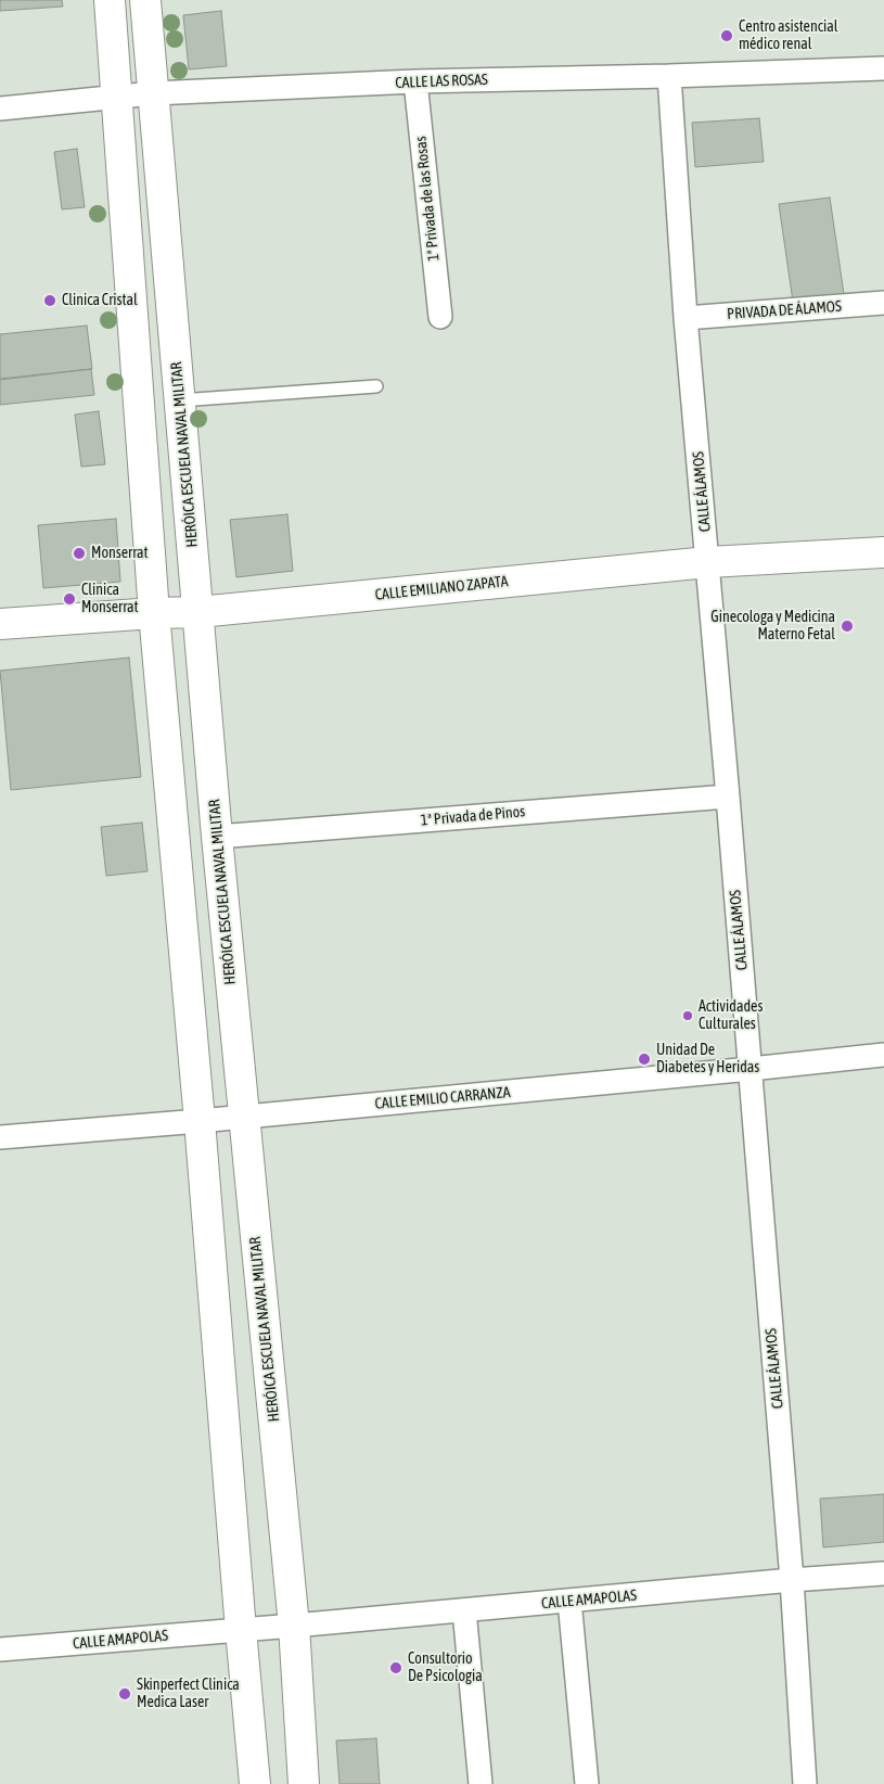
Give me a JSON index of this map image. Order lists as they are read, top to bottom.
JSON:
{
  "streets": {
    "street": [
      "CALLE LAS ROSAS",
      "1ª Privada de las Rosas",
      "PRIVADA DE ÁLAMOS",
      "HERÓICA ESCUELA NAVAL MILITAR",
      "CALLE ÁLAMOS",
      "CALLE EMILIANO ZAPATA",
      "1ª Privada de Pinos",
      "CALLE EMILIO CARRANZA",
      "CALLE AMAPOLAS"
    ]
  },
  "crossings": [
    ["CALLE LAS ROSAS", "1ª Privada de las Rosas"],
    ["CALLE LAS ROSAS", "HERÓICA ESCUELA NAVAL MILITAR"],
    ["CALLE LAS ROSAS", "CALLE ÁLAMOS"],
    ["PRIVADA DE ÁLAMOS", "CALLE ÁLAMOS"],
    ["HERÓICA ESCUELA NAVAL MILITAR", "CALLE EMILIANO ZAPATA"],
    ["HERÓICA ESCUELA NAVAL MILITAR", "1ª Privada de Pinos"],
    ["HERÓICA ESCUELA NAVAL MILITAR", "CALLE EMILIO CARRANZA"],
    ["HERÓICA ESCUELA NAVAL MILITAR", "CALLE AMAPOLAS"],
    ["CALLE ÁLAMOS", "CALLE EMILIANO ZAPATA"],
    ["CALLE ÁLAMOS", "1ª Privada de Pinos"],
    ["CALLE ÁLAMOS", "CALLE EMILIO CARRANZA"],
    ["CALLE ÁLAMOS", "CALLE AMAPOLAS"]
  ],
  "places": [
    "Centro asistencial médico renal",
    "Clinica Cristal",
    "Monserrat",
    "Clinica Monserrat",
    "Ginecologa y Medicina Materno Fetal",
    "Actividades Culturales",
    "Unidad De Diabetes y Heridas",
    "Consultorio De Psicologia",
    "Skinperfect Clinica Medica Laser"
  ]
}
